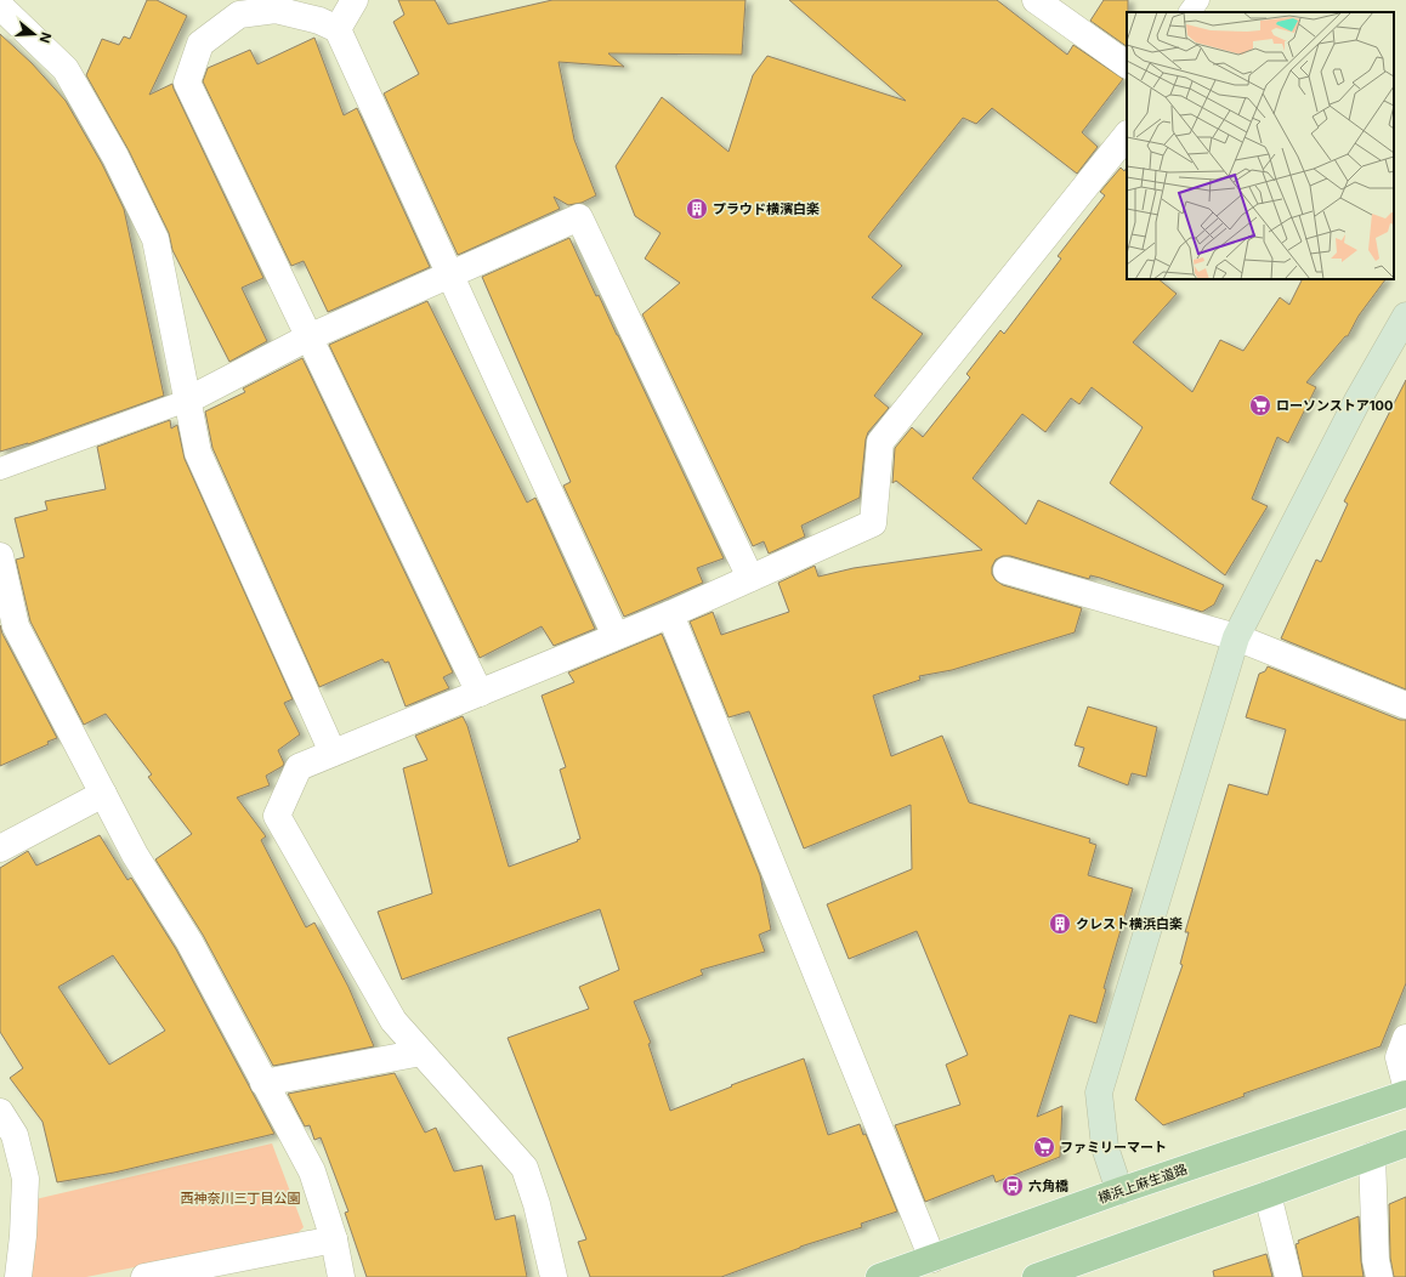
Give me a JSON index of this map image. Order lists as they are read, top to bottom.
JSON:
{
  "streets": {
    "main road": ["横浜上麻生道路"]
  },
  "parks": ["西神奈川三丁目公園"],
  "places": {
    "building": ["プラウド横濱白楽", "クレスト横浜白楽"],
    "supermarket": ["ローソンストア100", "ファミリーマート"],
    "bus stop": ["六角橋"]
  },
  "north": "right"
}
